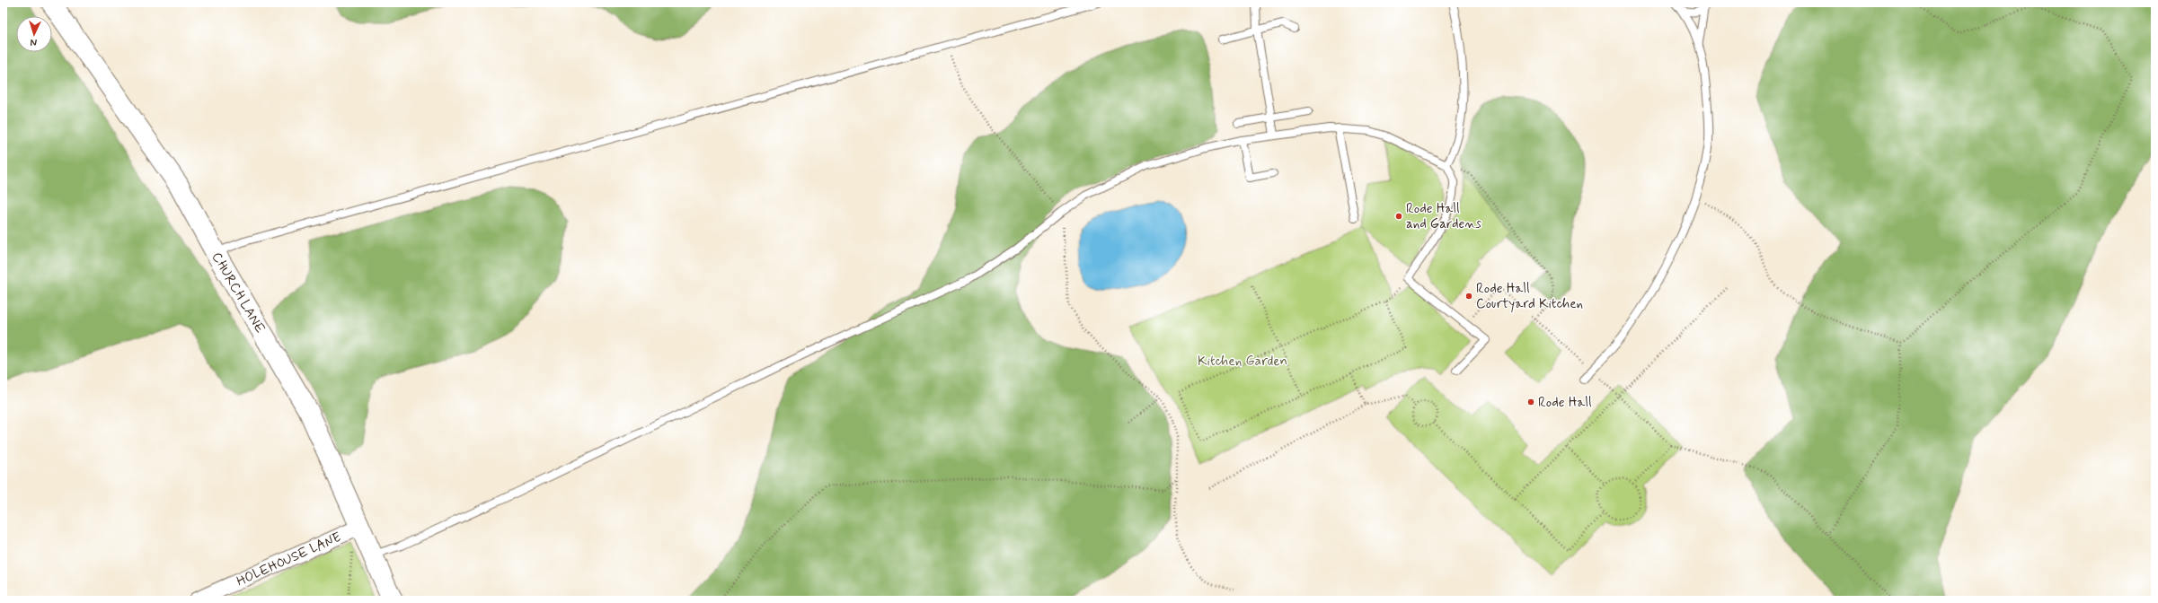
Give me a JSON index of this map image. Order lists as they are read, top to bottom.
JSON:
{
  "streets": {
    "street": ["CHURCH LANE", "HOLEHOUSE LANE"]
  },
  "crossings": [
    ["CHURCH LANE", "HOLEHOUSE LANE"]
  ],
  "parks": ["Kitchen Garden"],
  "places": ["Rode Hall and Gardens", "Rode Hall Courtyard Kitchen", "Rode Hall"],
  "north": "bottom"
}
